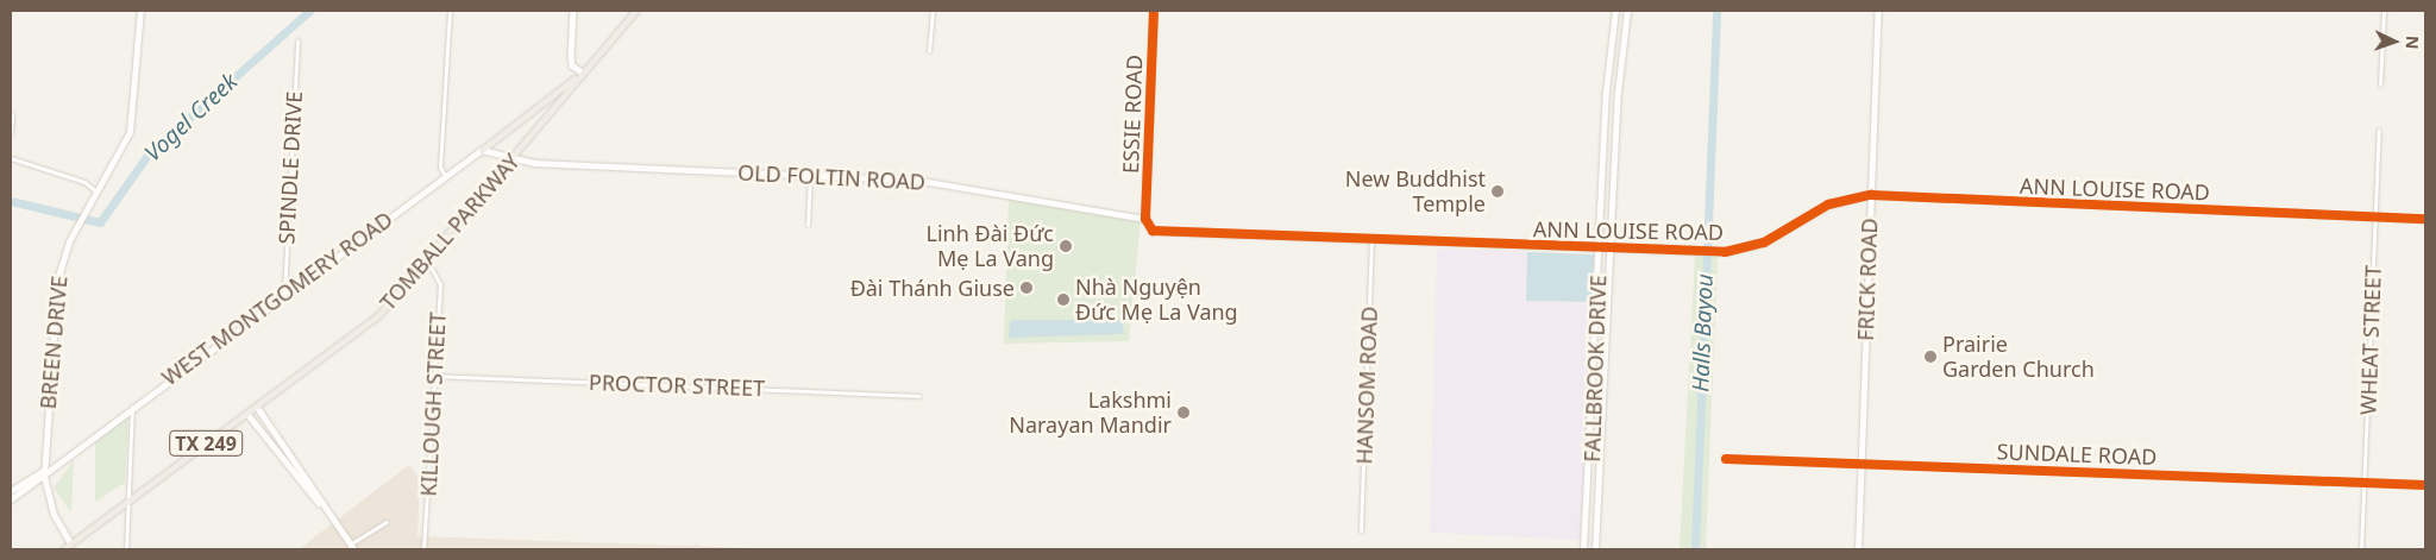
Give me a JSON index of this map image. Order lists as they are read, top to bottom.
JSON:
{
  "streets": {
    "main road": ["TOMBALL PARKWAY", "TX 249"],
    "street": [
      "ESSIE ROAD",
      "SPINDLE DRIVE",
      "OLD FOLTIN ROAD",
      "ANN LOUISE ROAD",
      "FRICK ROAD",
      "WEST MONTGOMERY ROAD",
      "WHEAT STREET",
      "BREEN DRIVE",
      "FALLBROOK DRIVE",
      "PROCTOR STREET",
      "HANSOM ROAD",
      "KILLOUGH STREET",
      "SUNDALE ROAD"
    ]
  },
  "crossings": [
    ["ESSIE ROAD", "OLD FOLTIN ROAD"],
    ["ESSIE ROAD", "ANN LOUISE ROAD"],
    ["SPINDLE DRIVE", "WEST MONTGOMERY ROAD"],
    ["OLD FOLTIN ROAD", "ANN LOUISE ROAD"],
    ["OLD FOLTIN ROAD", "TOMBALL PARKWAY"],
    ["ANN LOUISE ROAD", "FRICK ROAD"],
    ["ANN LOUISE ROAD", "WHEAT STREET"],
    ["ANN LOUISE ROAD", "FALLBROOK DRIVE"],
    ["ANN LOUISE ROAD", "HANSOM ROAD"],
    ["TOMBALL PARKWAY", "BREEN DRIVE"],
    ["TOMBALL PARKWAY", "KILLOUGH STREET"],
    ["FRICK ROAD", "SUNDALE ROAD"],
    ["WEST MONTGOMERY ROAD", "BREEN DRIVE"],
    ["WHEAT STREET", "SUNDALE ROAD"],
    ["PROCTOR STREET", "KILLOUGH STREET"]
  ],
  "water": ["Vogel Creek", "Halls Bayou"],
  "places": [
    "New Buddhist Temple",
    "Linh Đài Đức Mẹ La Vang",
    "Đài Thánh Giuse",
    "Nhà Nguyện Đức Mẹ La Vang",
    "Prairie Garden Church",
    "Lakshmi Narayan Mandir"
  ],
  "north": "right"
}
